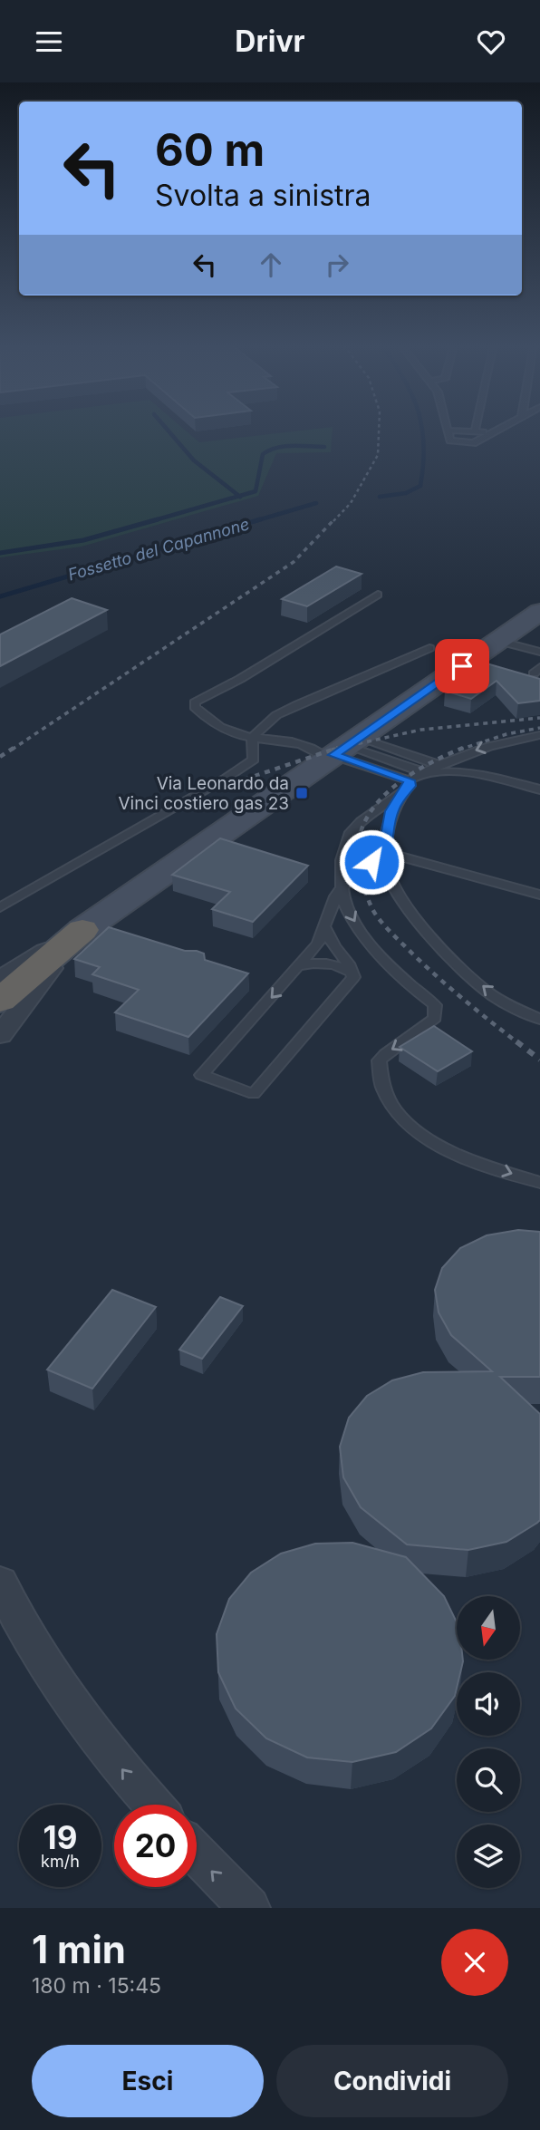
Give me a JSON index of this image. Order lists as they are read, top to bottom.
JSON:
{
  "water": ["Fossetto del Capannone"],
  "places": {
    "transit": ["Via Leonardo da Vinci costiero gas 23"]
  },
  "north": "bottom",
  "page": {
    "header": "Drivr",
    "turn": ["60 m", "Svolta a sinistra"],
    "speed": "19 km/h",
    "limit": "20",
    "heading": ["1 min", "180 m · 15:45"],
    "buttons": ["Esci", "Condividi"]
  }
}
